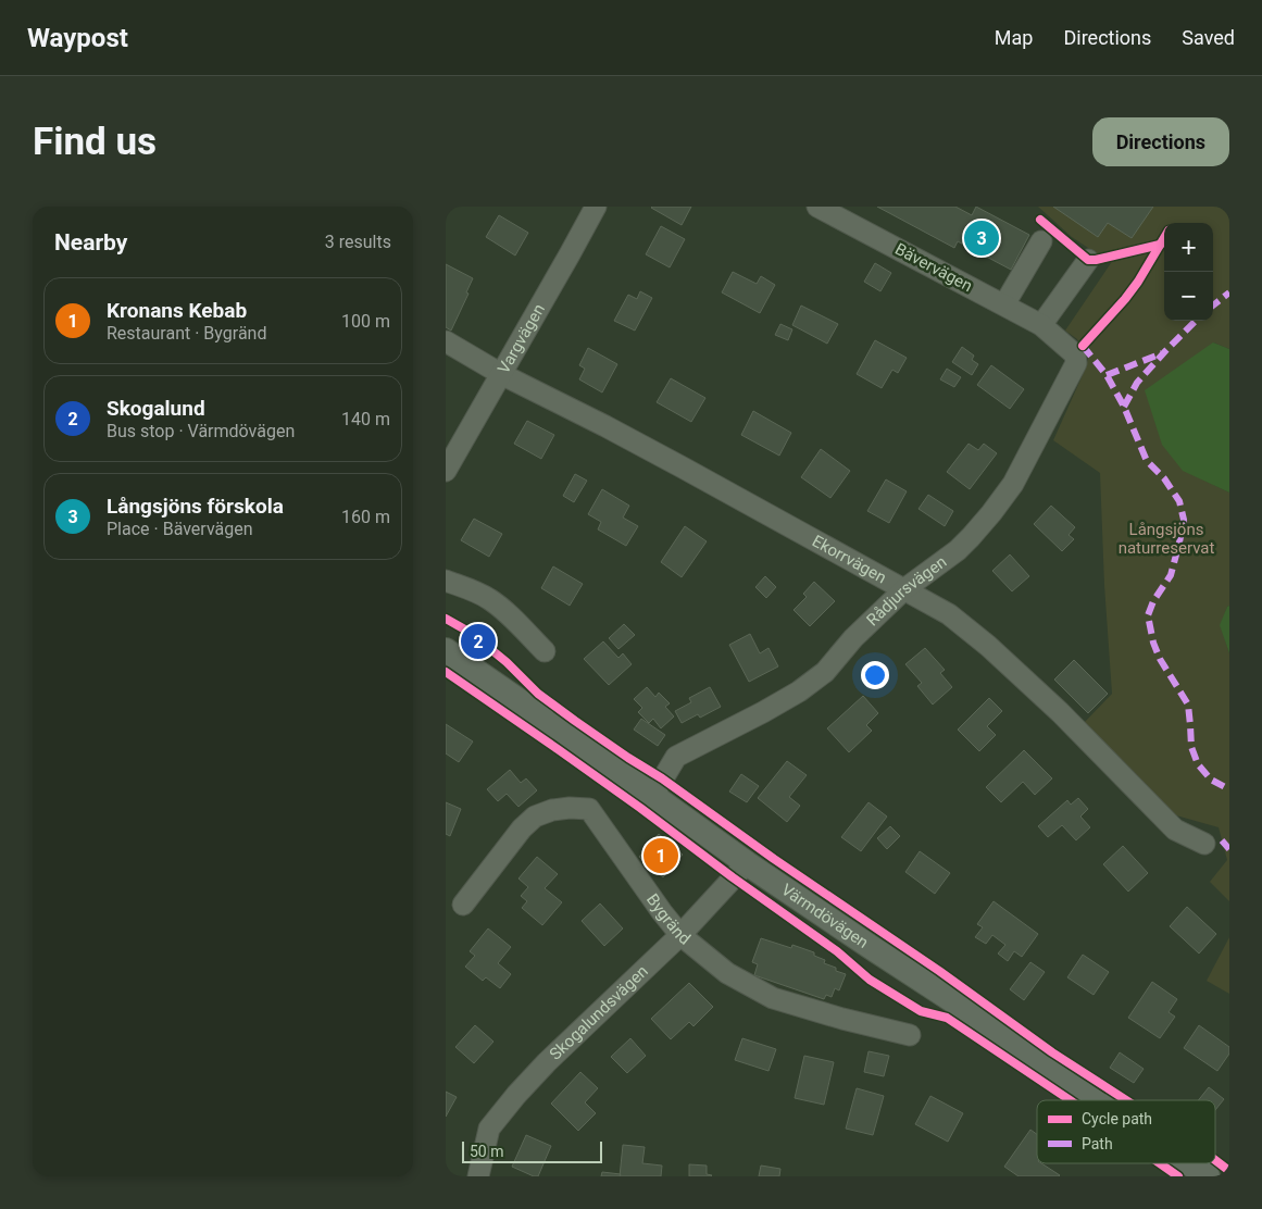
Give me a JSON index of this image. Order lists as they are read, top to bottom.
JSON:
{
  "streets": {
    "main road": ["Värmdövägen"],
    "street": [
      "Bävervägen",
      "Vargvägen",
      "Ekorrvägen",
      "Rådjursvägen",
      "Bygränd",
      "Skogalundsvägen"
    ]
  },
  "crossings": [
    ["Bävervägen", "Rådjursvägen"],
    ["Vargvägen", "Ekorrvägen"],
    ["Ekorrvägen", "Rådjursvägen"],
    ["Rådjursvägen", "Värmdövägen"],
    ["Värmdövägen", "Skogalundsvägen"],
    ["Bygränd", "Skogalundsvägen"]
  ],
  "parks": ["Långsjöns naturreservat"],
  "legend": ["Cycle path", "Path"],
  "scale_bar": "50 m",
  "page": {
    "header": "Waypost",
    "nav": ["Map", "Directions", "Saved"],
    "buttons": "Directions",
    "title": "Find us",
    "heading": ["Nearby", "3 results"],
    "pins": ["3", "2", "1"],
    "map_buttons": ["+", "−"],
    "list": [
      {
        "mark": "1",
        "name": "Kronans Kebab",
        "note": "Restaurant · Bygränd",
        "value": "100 m"
      },
      {
        "mark": "2",
        "name": "Skogalund",
        "note": "Bus stop · Värmdövägen",
        "value": "140 m"
      },
      {
        "mark": "3",
        "name": "Långsjöns förskola",
        "note": "Place · Bävervägen",
        "value": "160 m"
      }
    ],
    "scale": "50 m"
  }
}
